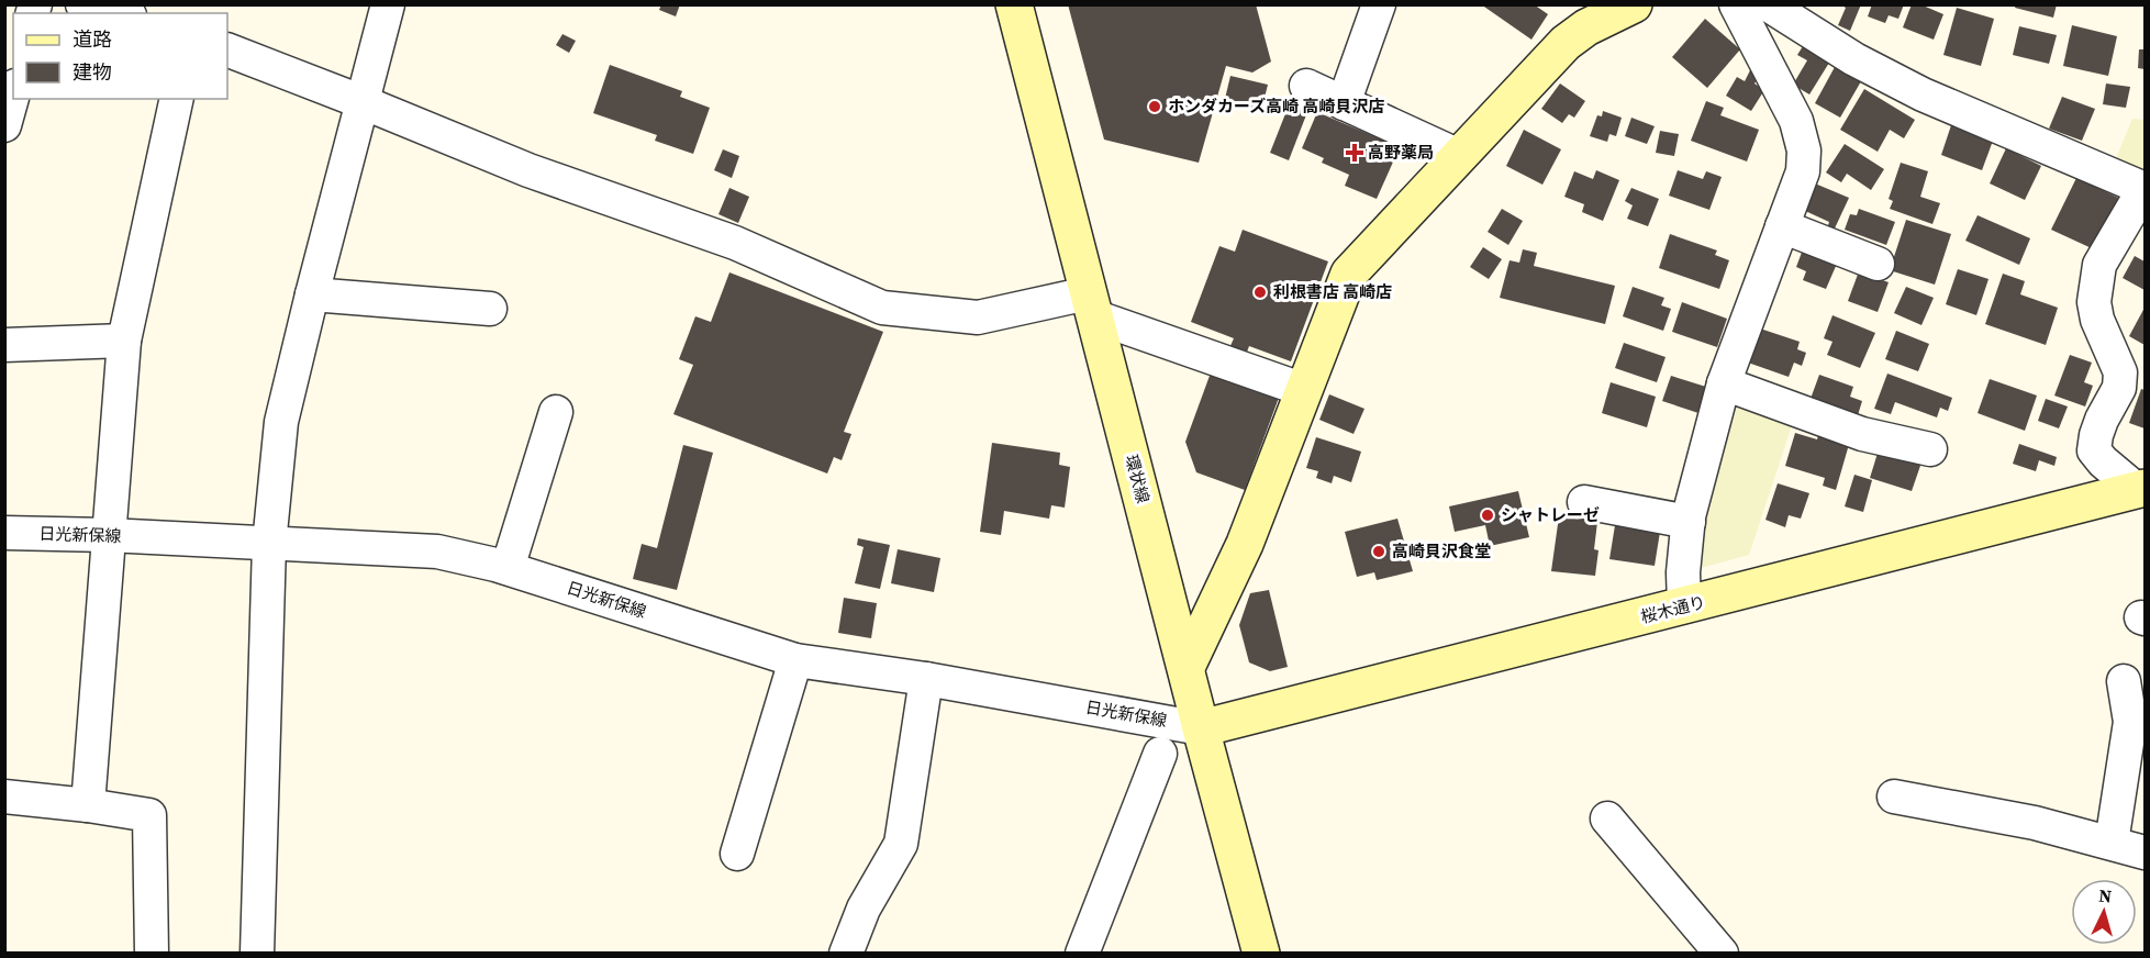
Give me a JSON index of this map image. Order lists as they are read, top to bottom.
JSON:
{
  "streets": {
    "street": ["環状線", "日光新保線", "桜木通り"]
  },
  "crossings": [
    ["環状線", "日光新保線"],
    ["環状線", "桜木通り"],
    ["日光新保線", "桜木通り"]
  ],
  "places": {
    "other": [
      "ホンダカーズ高崎 高崎貝沢店",
      "利根書店 高崎店",
      "シャトレーゼ",
      "高崎貝沢食堂"
    ],
    "health": ["高野薬局"]
  },
  "legend": ["道路", "建物"],
  "north": "top"
}
